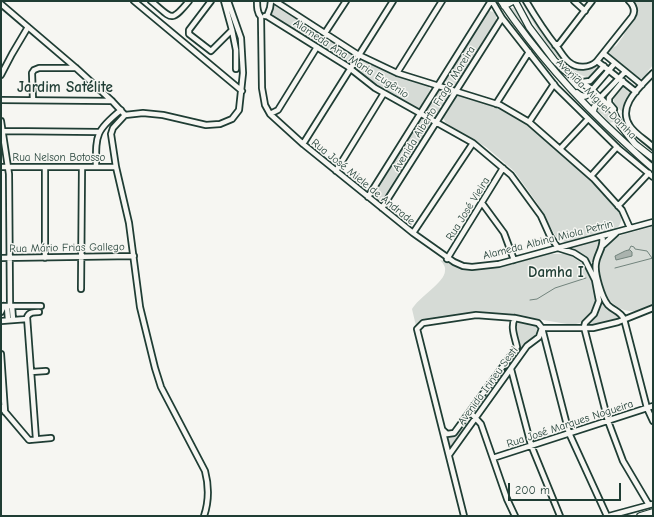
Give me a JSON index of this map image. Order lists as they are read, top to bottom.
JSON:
{
  "streets": {
    "street": [
      "Alameda Ana Maria Eugênio",
      "Avenida Miguel Damha",
      "Avenida Alberto Fraga Moreira",
      "Rua Nelson Botosso",
      "Rua José Miele de Andrade",
      "Rua José Vieira",
      "Alameda Albina Miola Petrin",
      "Rua Mário Frias Gallego",
      "Avenida Irineu Sesti",
      "Rua José Marques Nogueira"
    ]
  },
  "crossings": [
    ["Alameda Ana Maria Eugênio", "Avenida Alberto Fraga Moreira"],
    ["Alameda Ana Maria Eugênio", "Rua José Vieira"],
    ["Alameda Ana Maria Eugênio", "Alameda Albina Miola Petrin"],
    ["Avenida Alberto Fraga Moreira", "Rua José Miele de Andrade"],
    ["Rua José Miele de Andrade", "Rua José Vieira"],
    ["Rua José Miele de Andrade", "Alameda Albina Miola Petrin"],
    ["Rua José Vieira", "Alameda Albina Miola Petrin"]
  ],
  "districts": ["Jardim Satélite", "Damha I"],
  "scale_bar": "200 m"
}
